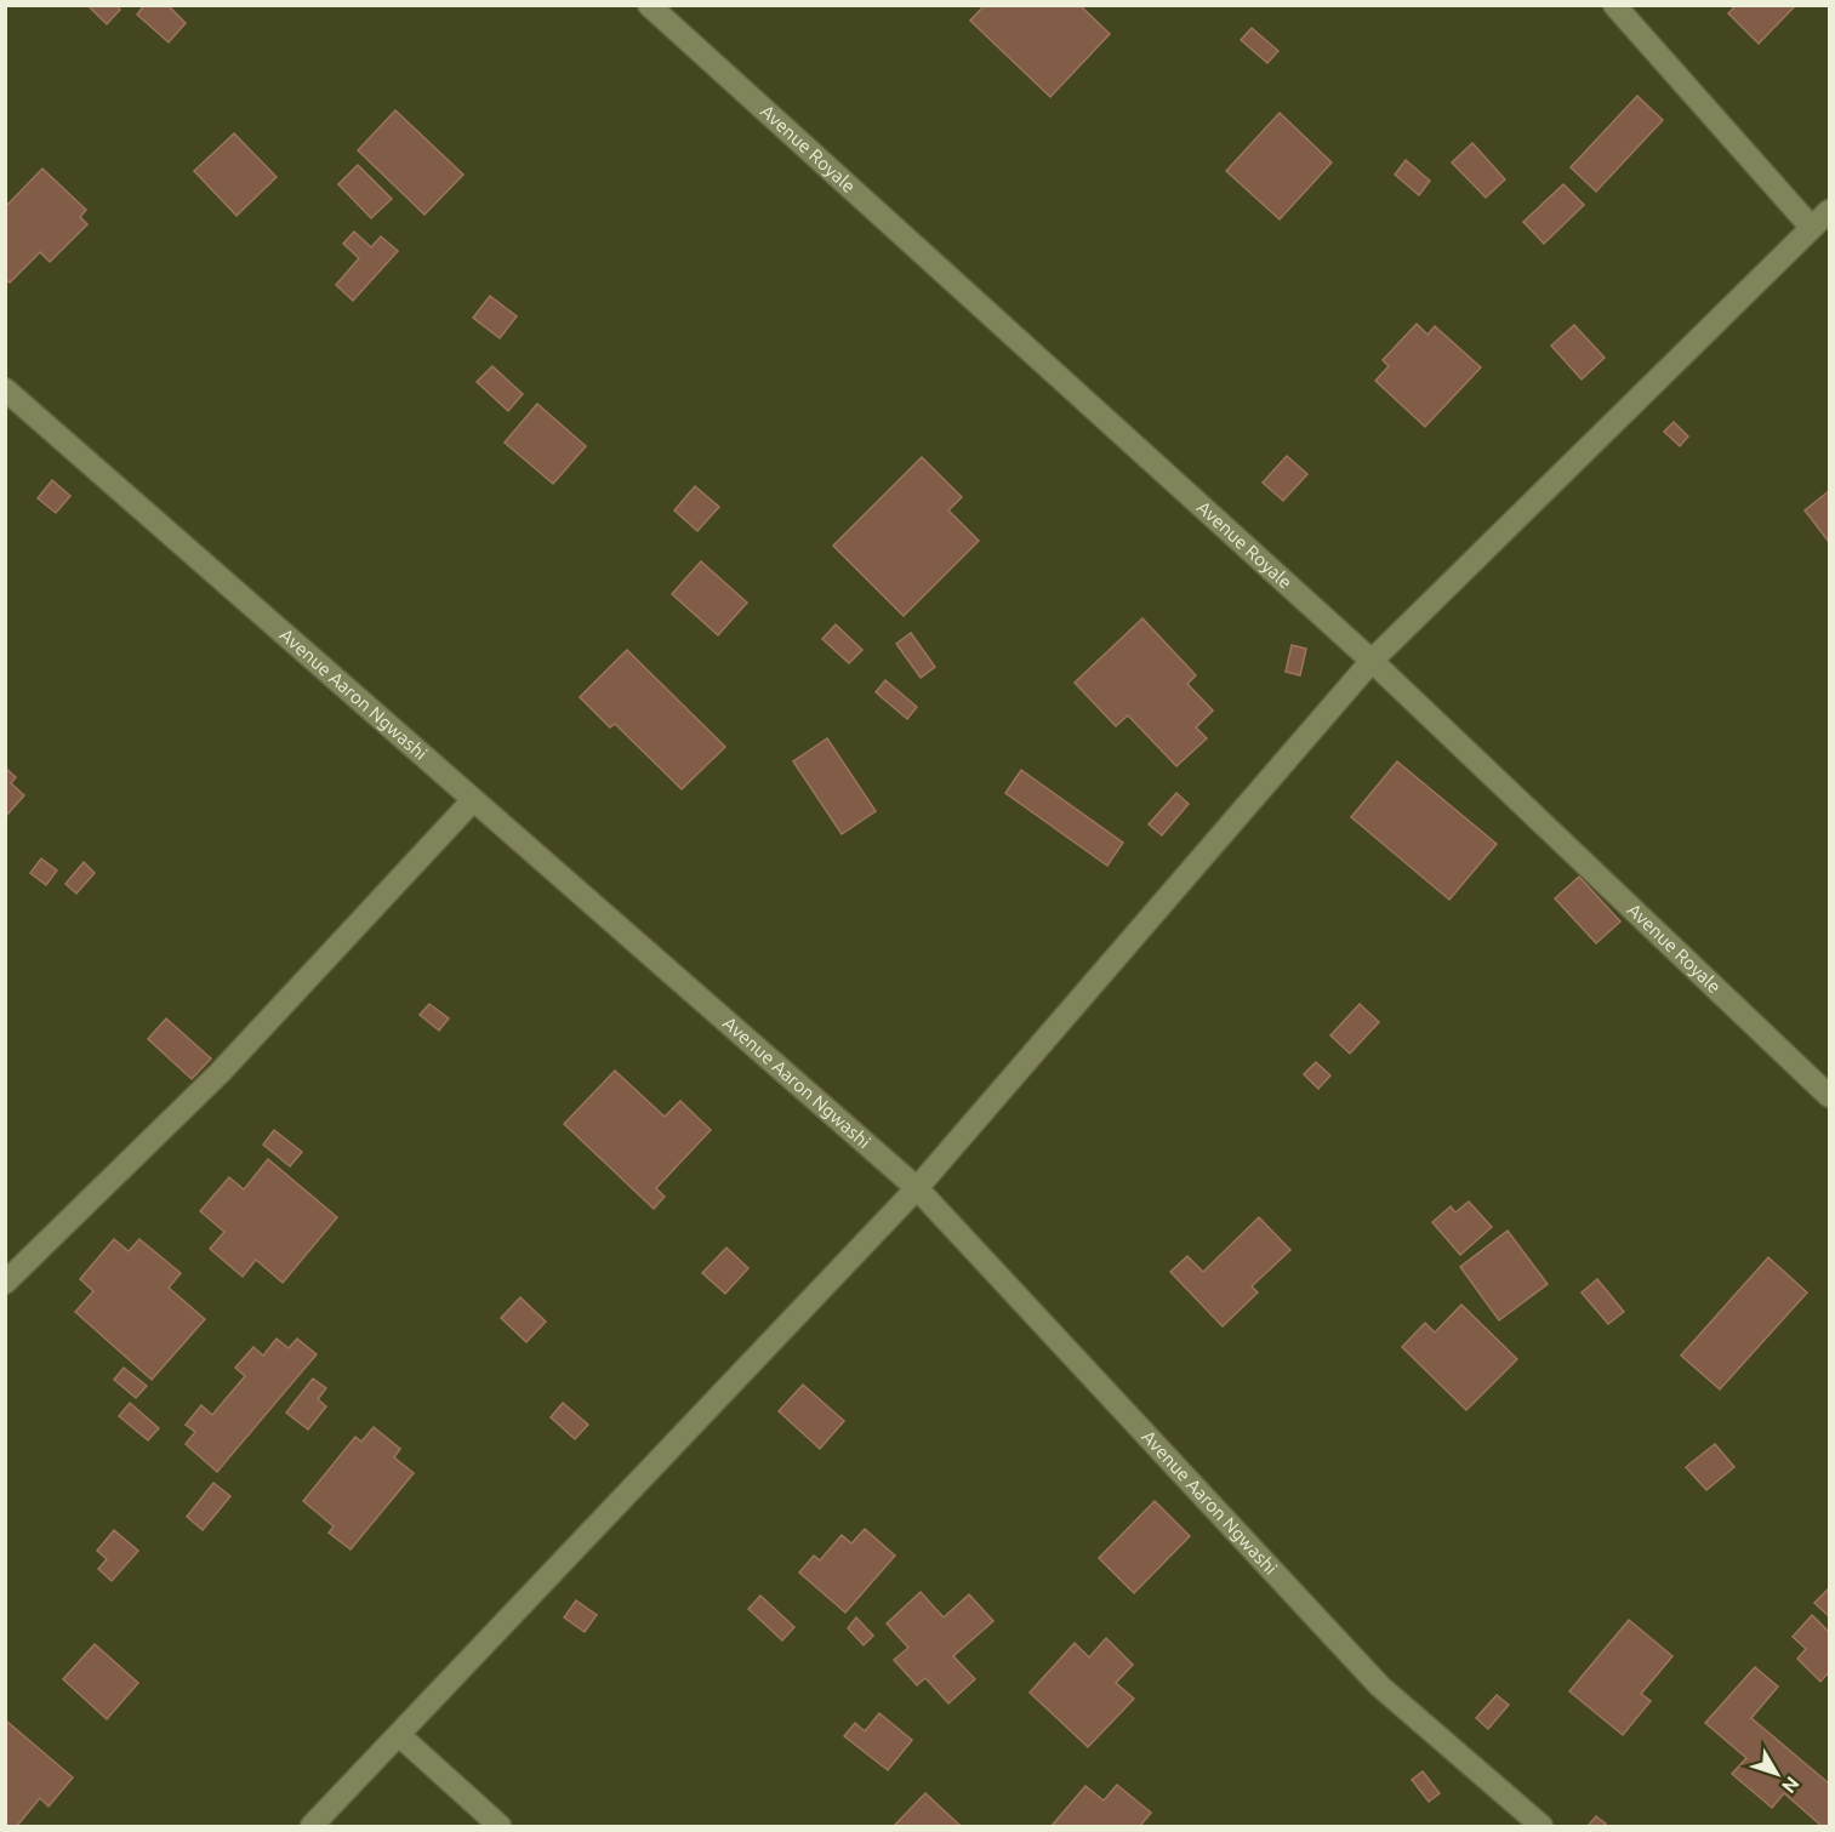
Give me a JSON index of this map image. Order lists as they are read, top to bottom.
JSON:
{
  "streets": {
    "street": ["Avenue Royale", "Avenue Aaron Ngwashi"]
  },
  "north": "bottom right"
}
